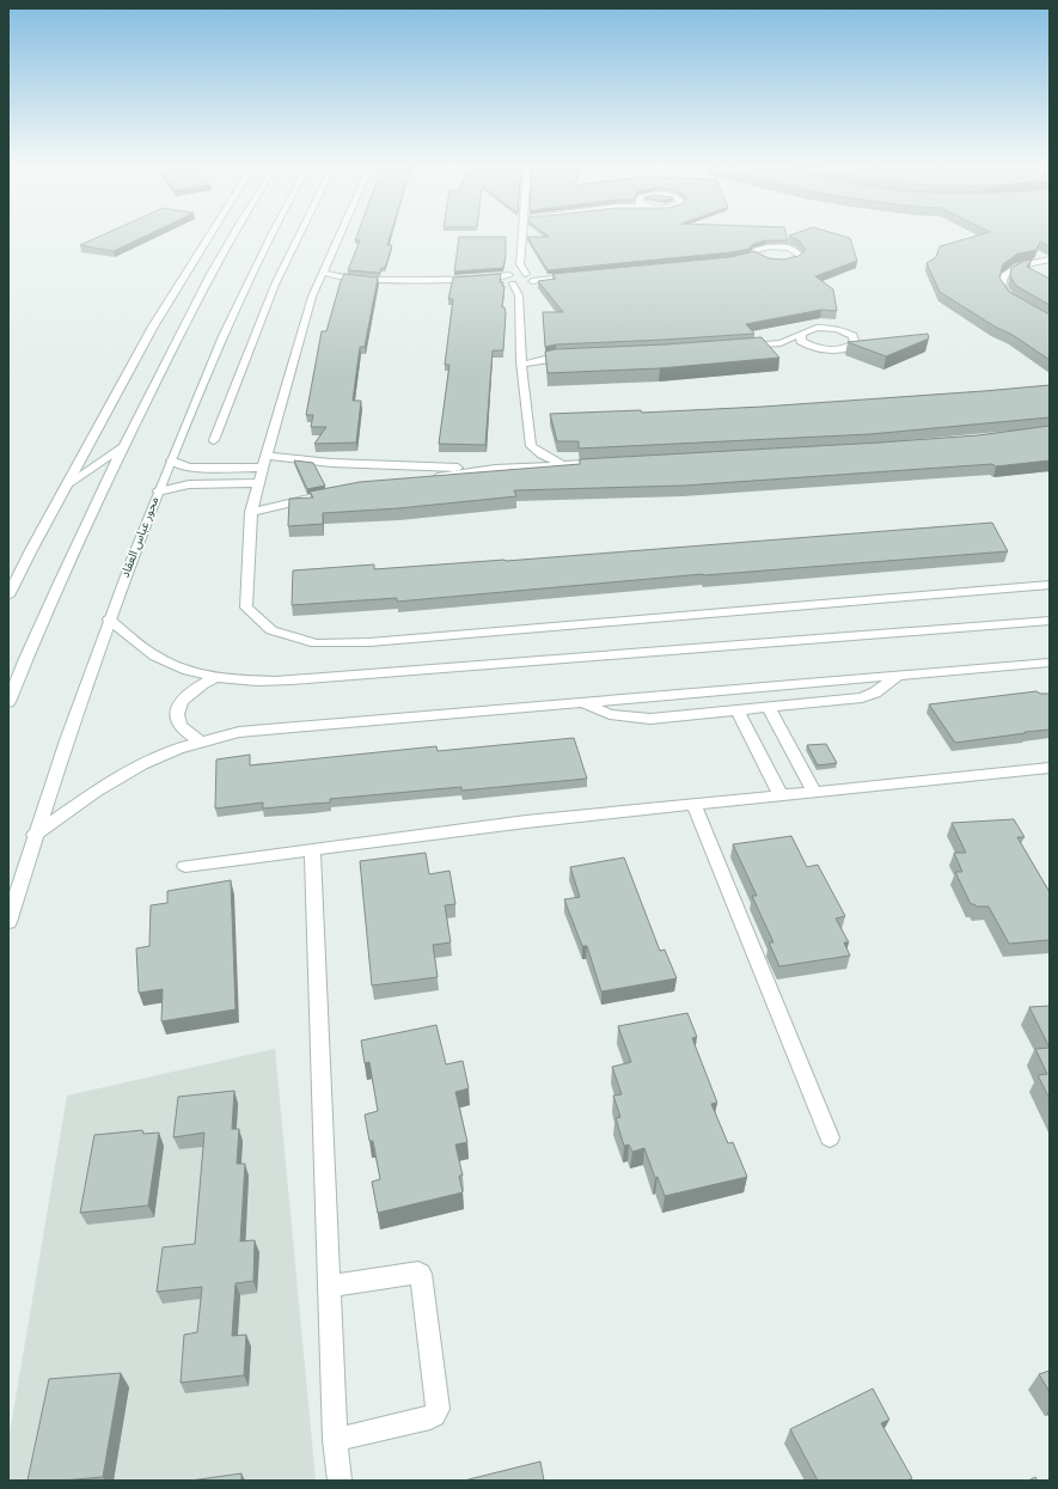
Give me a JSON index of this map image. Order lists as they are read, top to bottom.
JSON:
{
  "streets": {
    "street": ["محور عباس العقاد"]
  }
}
